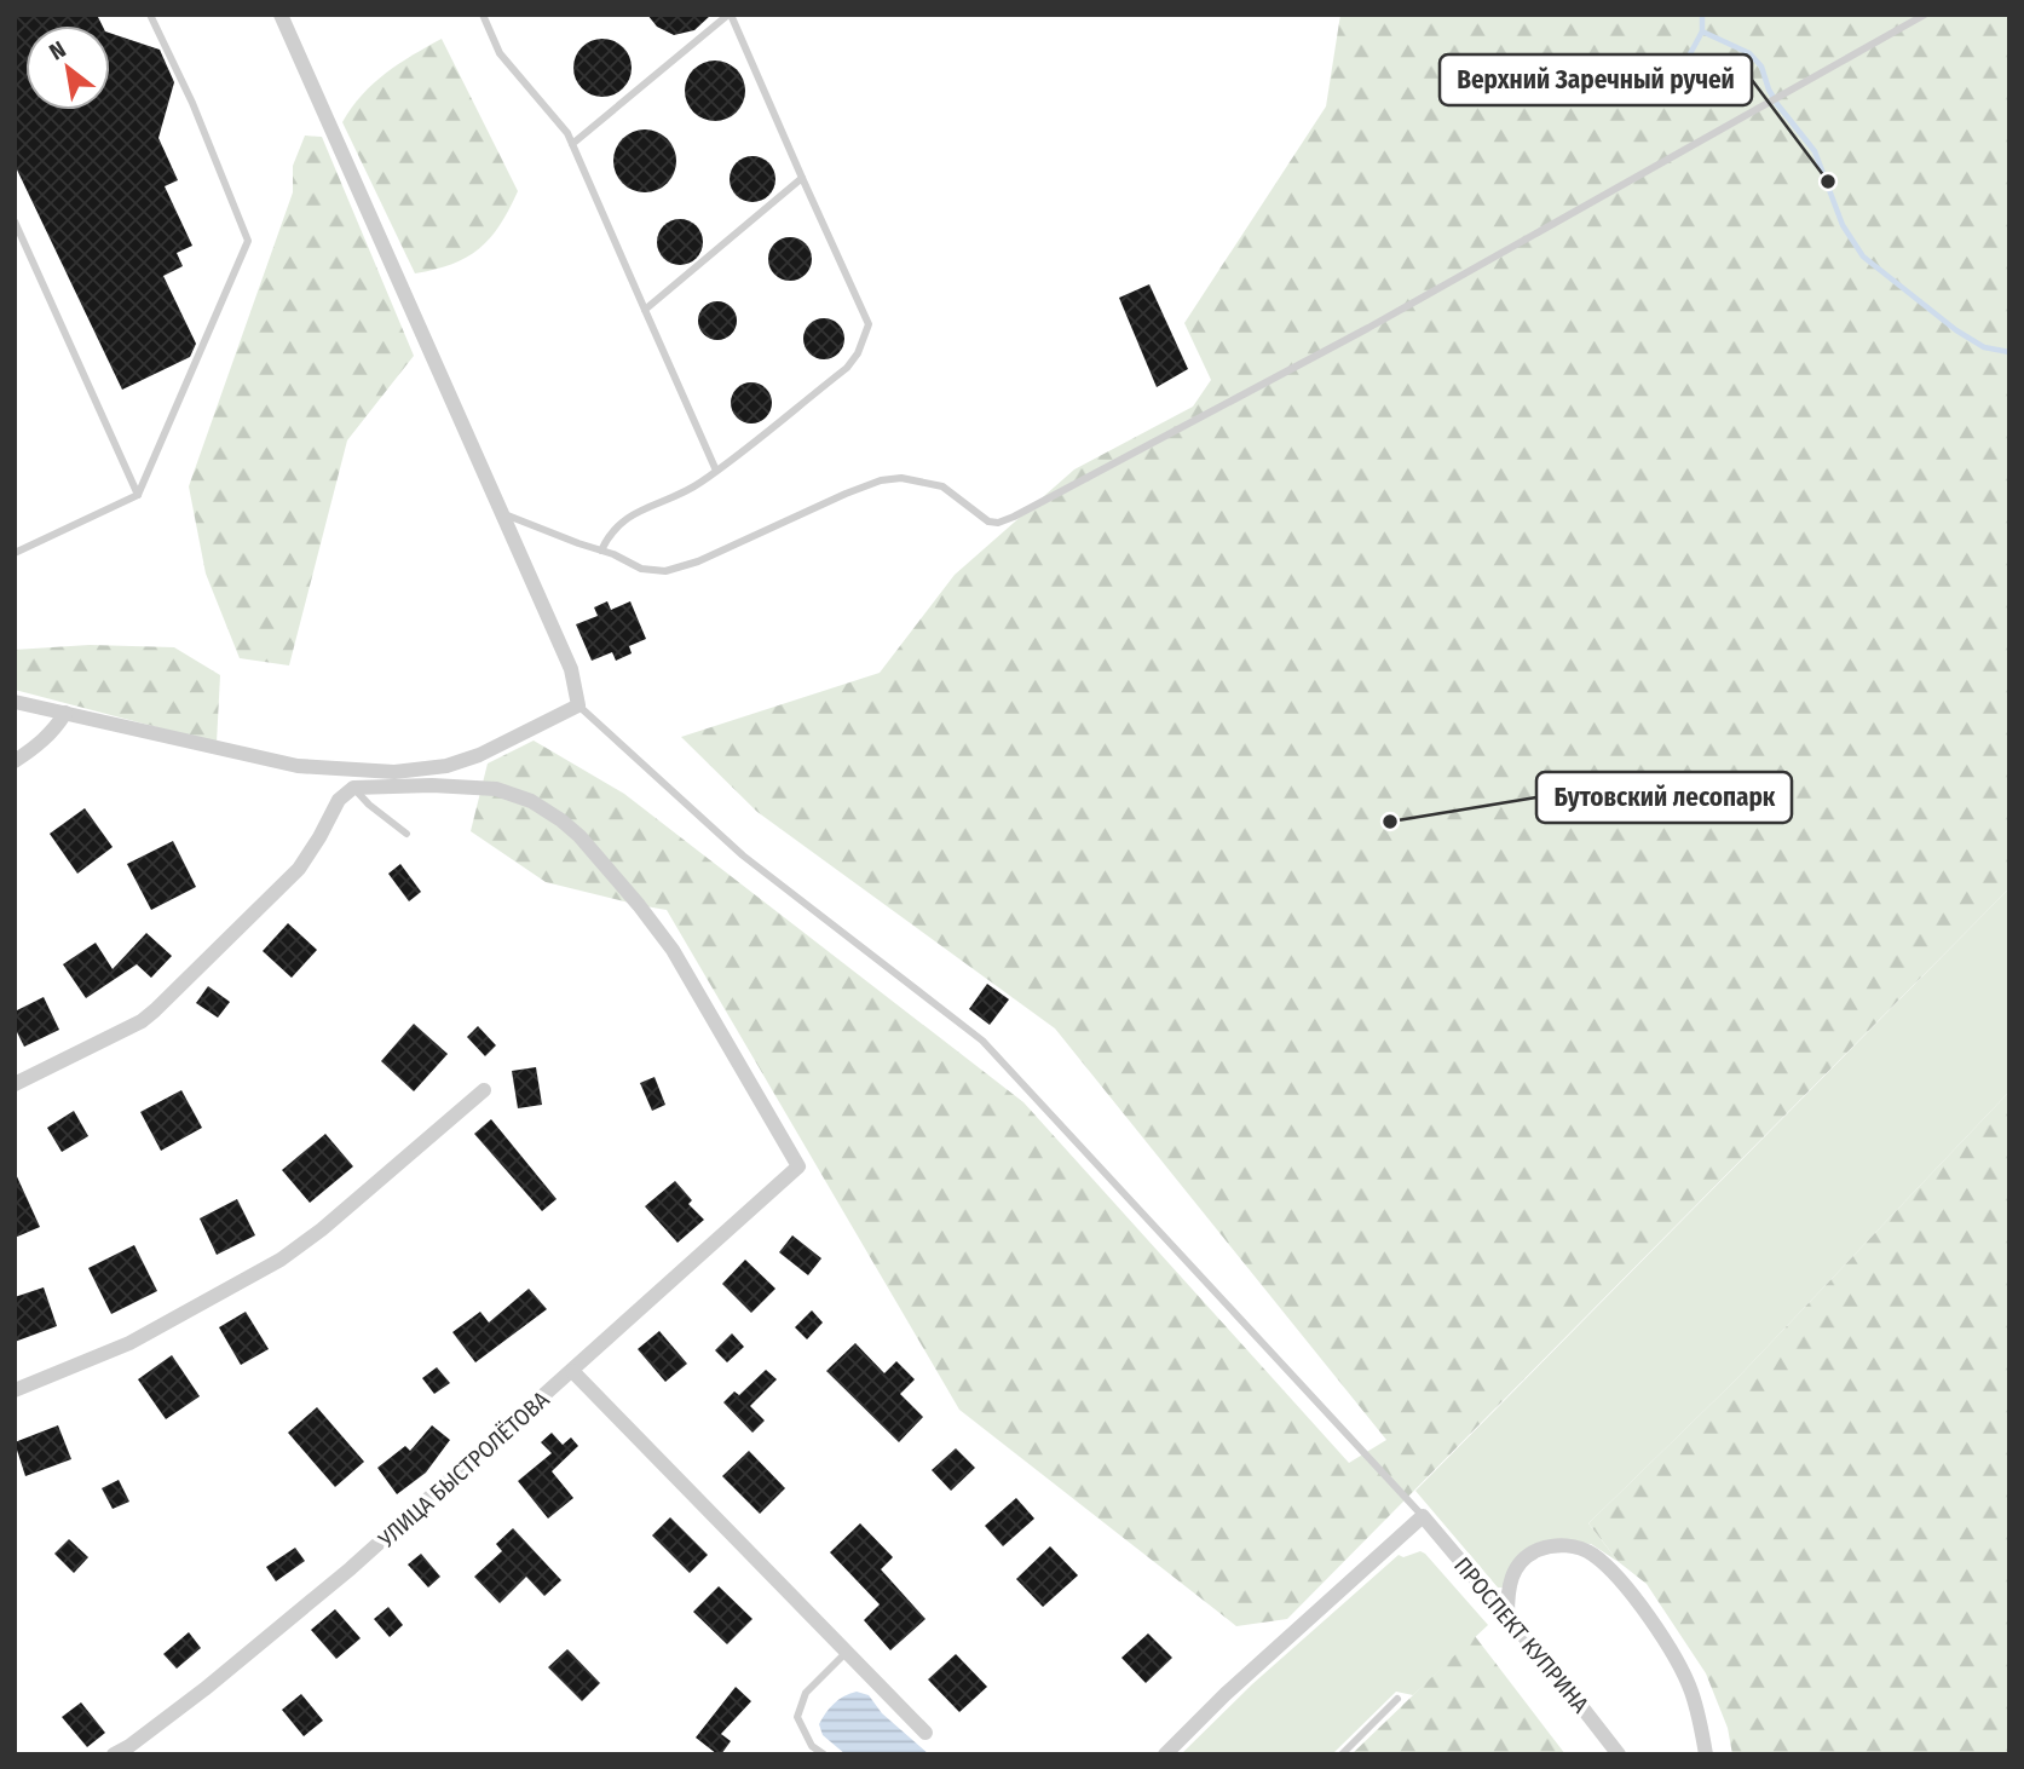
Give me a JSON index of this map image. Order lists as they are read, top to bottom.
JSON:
{
  "streets": {
    "street": ["УЛИЦА БЫСТРОЛЁТОВА", "ПРОСПЕКТ КУПРИНА"]
  },
  "places": ["Верхний Заречный ручей", "Бутовский лесопарк"],
  "north": "top left"
}
